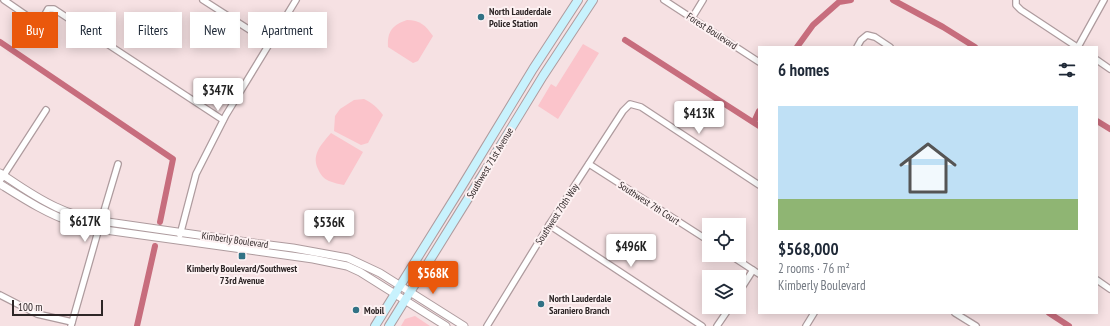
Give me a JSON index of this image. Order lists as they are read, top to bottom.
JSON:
{
  "streets": {
    "main road": ["Southwest 71st Avenue"],
    "street": [
      "Forest Boulevard",
      "Southwest 7th Court",
      "Southwest 70th Way",
      "Kimberly Boulevard"
    ]
  },
  "crossings": [
    ["Southwest 71st Avenue", "Kimberly Boulevard"],
    ["Southwest 7th Court", "Southwest 70th Way"]
  ],
  "places": {
    "other": ["North Lauderdale Police Station", "North Lauderdale Saraniero Branch", "Mobil"],
    "transit": ["Kimberly Boulevard/Southwest 73rd Avenue"]
  },
  "scale_bar": "100 m",
  "page": {
    "chip": [
      "Buy",
      "Rent",
      "Filters",
      "New",
      "Apartment"
    ],
    "heading": "6 homes",
    "price": [
      "$347K",
      "$413K",
      "$617K",
      "$536K",
      "$496K",
      "$568K"
    ],
    "list": [
      {
        "name": "$568,000",
        "note": "2 rooms · 76 m² · Kimberly Boulevard"
      }
    ],
    "scale": "100 m"
  }
}
